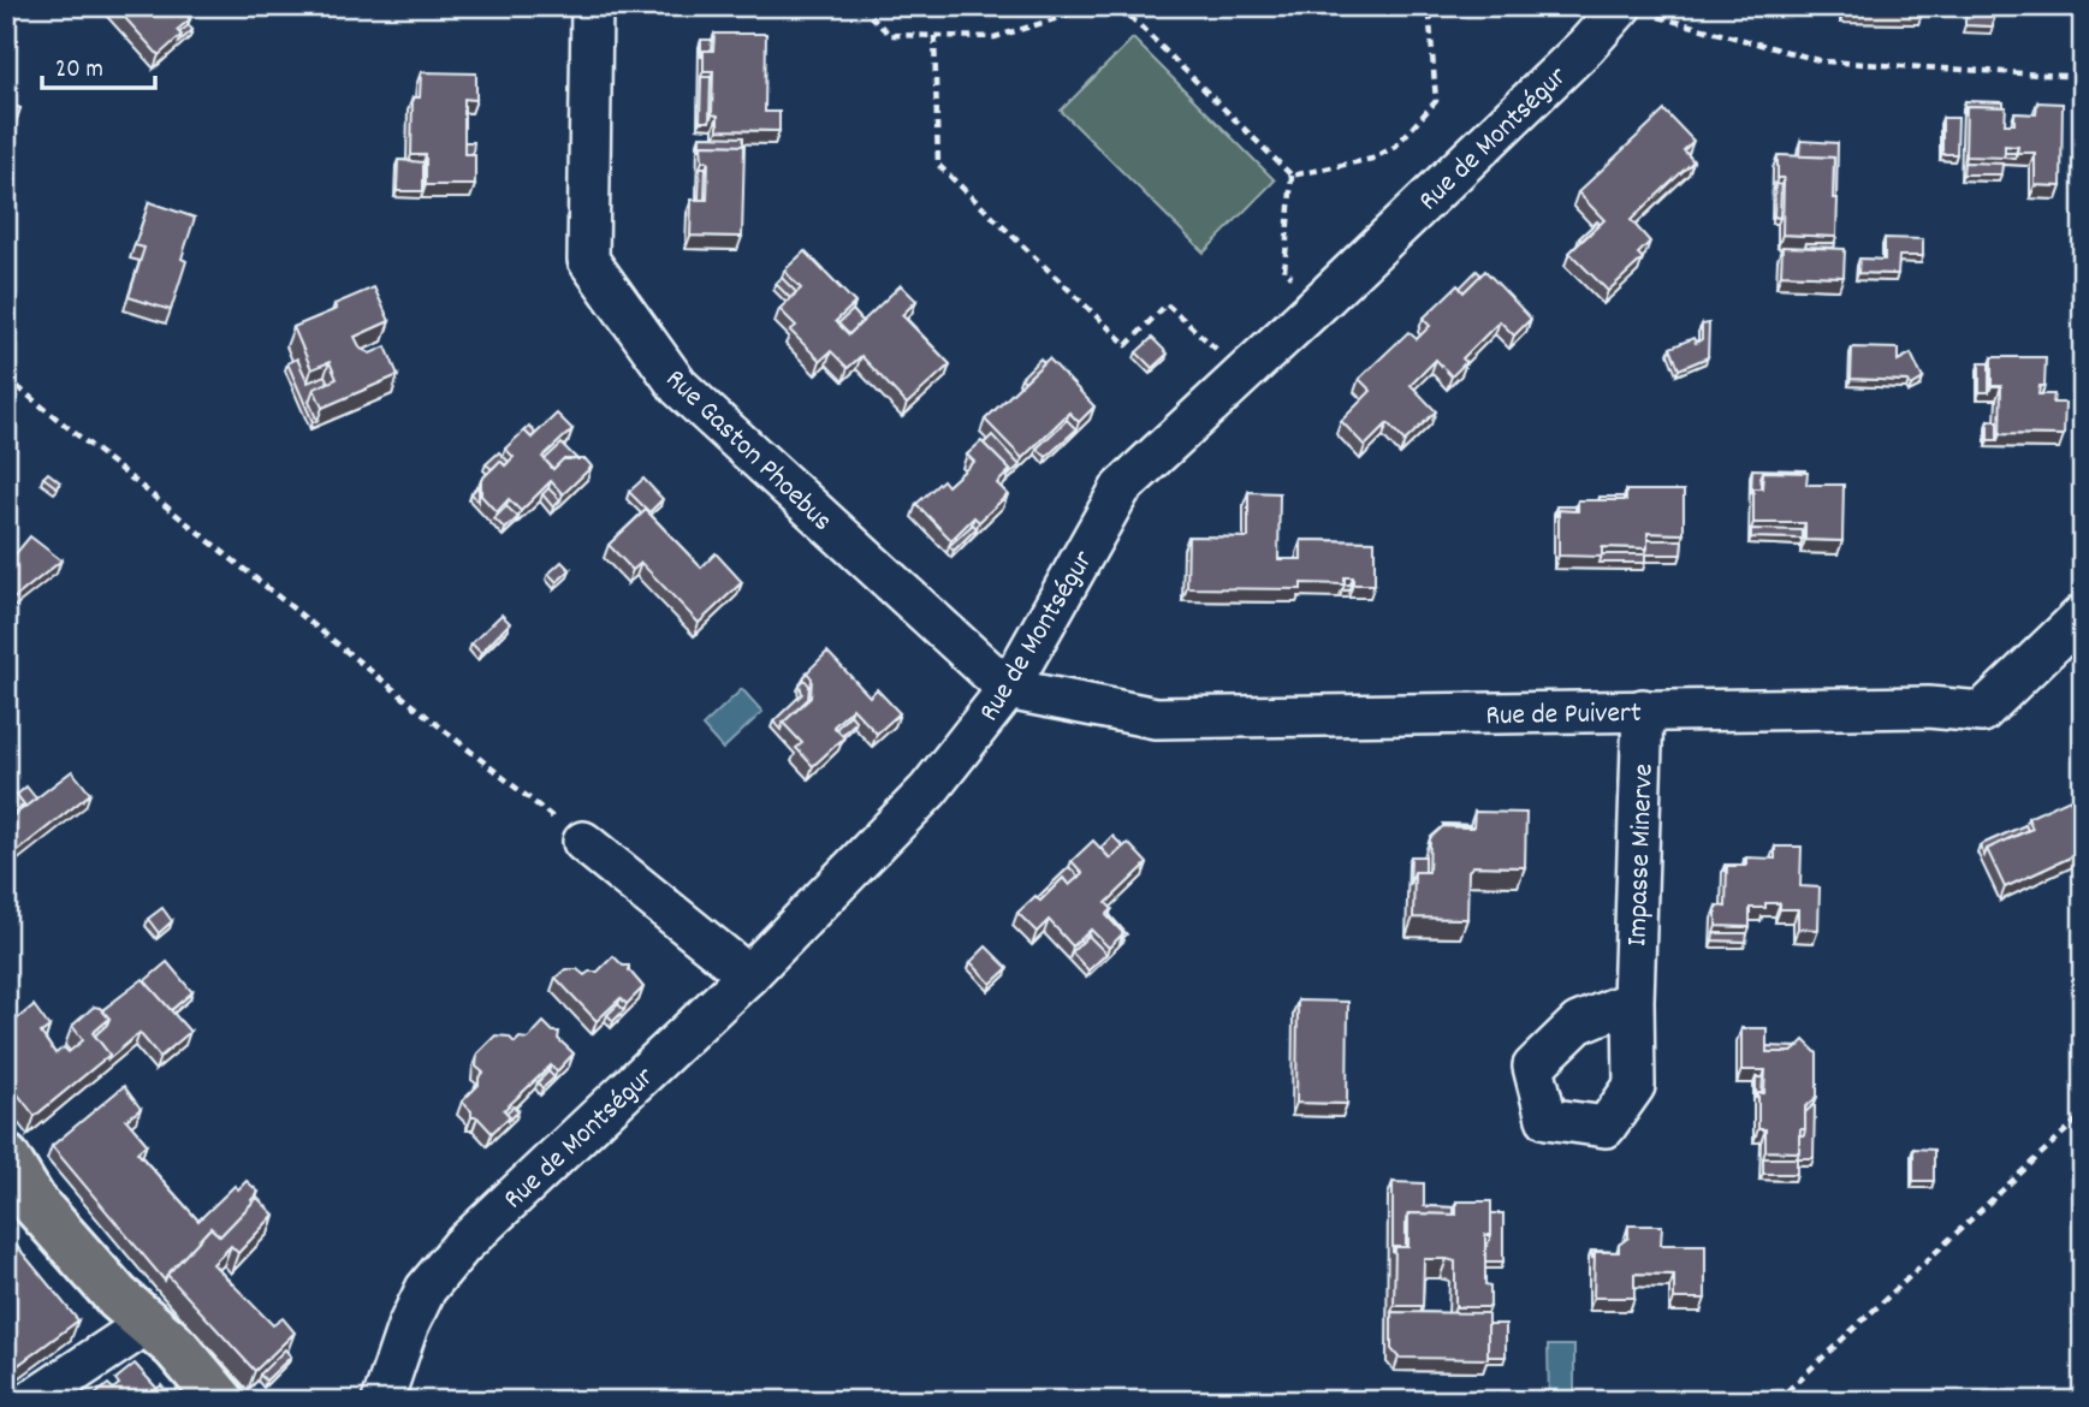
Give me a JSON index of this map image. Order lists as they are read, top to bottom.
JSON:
{
  "streets": {
    "street": [
      "Rue de Montségur",
      "Rue Gaston Phoebus",
      "Rue de Puivert",
      "Impasse Minerve"
    ]
  },
  "crossings": [
    ["Rue de Montségur", "Rue Gaston Phoebus"],
    ["Rue de Montségur", "Rue de Puivert"],
    ["Rue Gaston Phoebus", "Rue de Puivert"],
    ["Rue de Puivert", "Impasse Minerve"]
  ],
  "scale_bar": "20 m"
}
